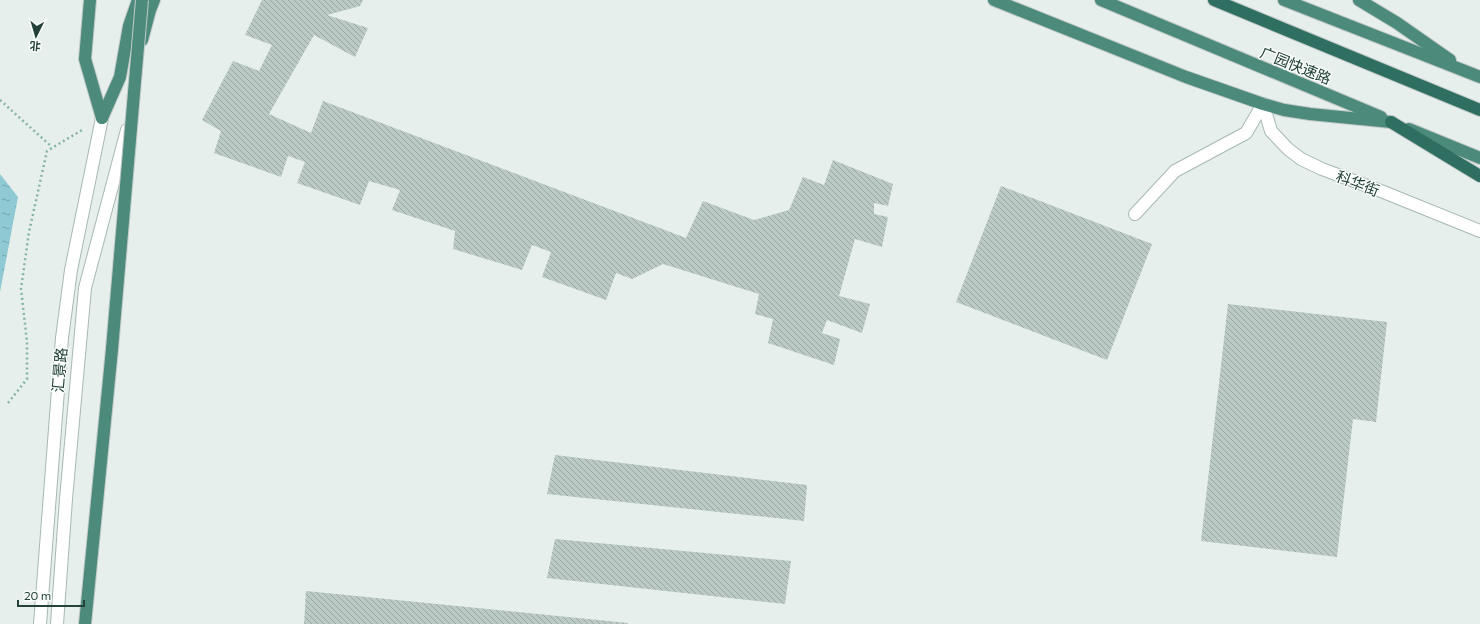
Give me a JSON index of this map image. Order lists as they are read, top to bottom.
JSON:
{
  "streets": {
    "highway": ["广园快速路"],
    "street": ["科华街", "汇景路"]
  },
  "scale_bar": "20 m",
  "north": "bottom"
}
